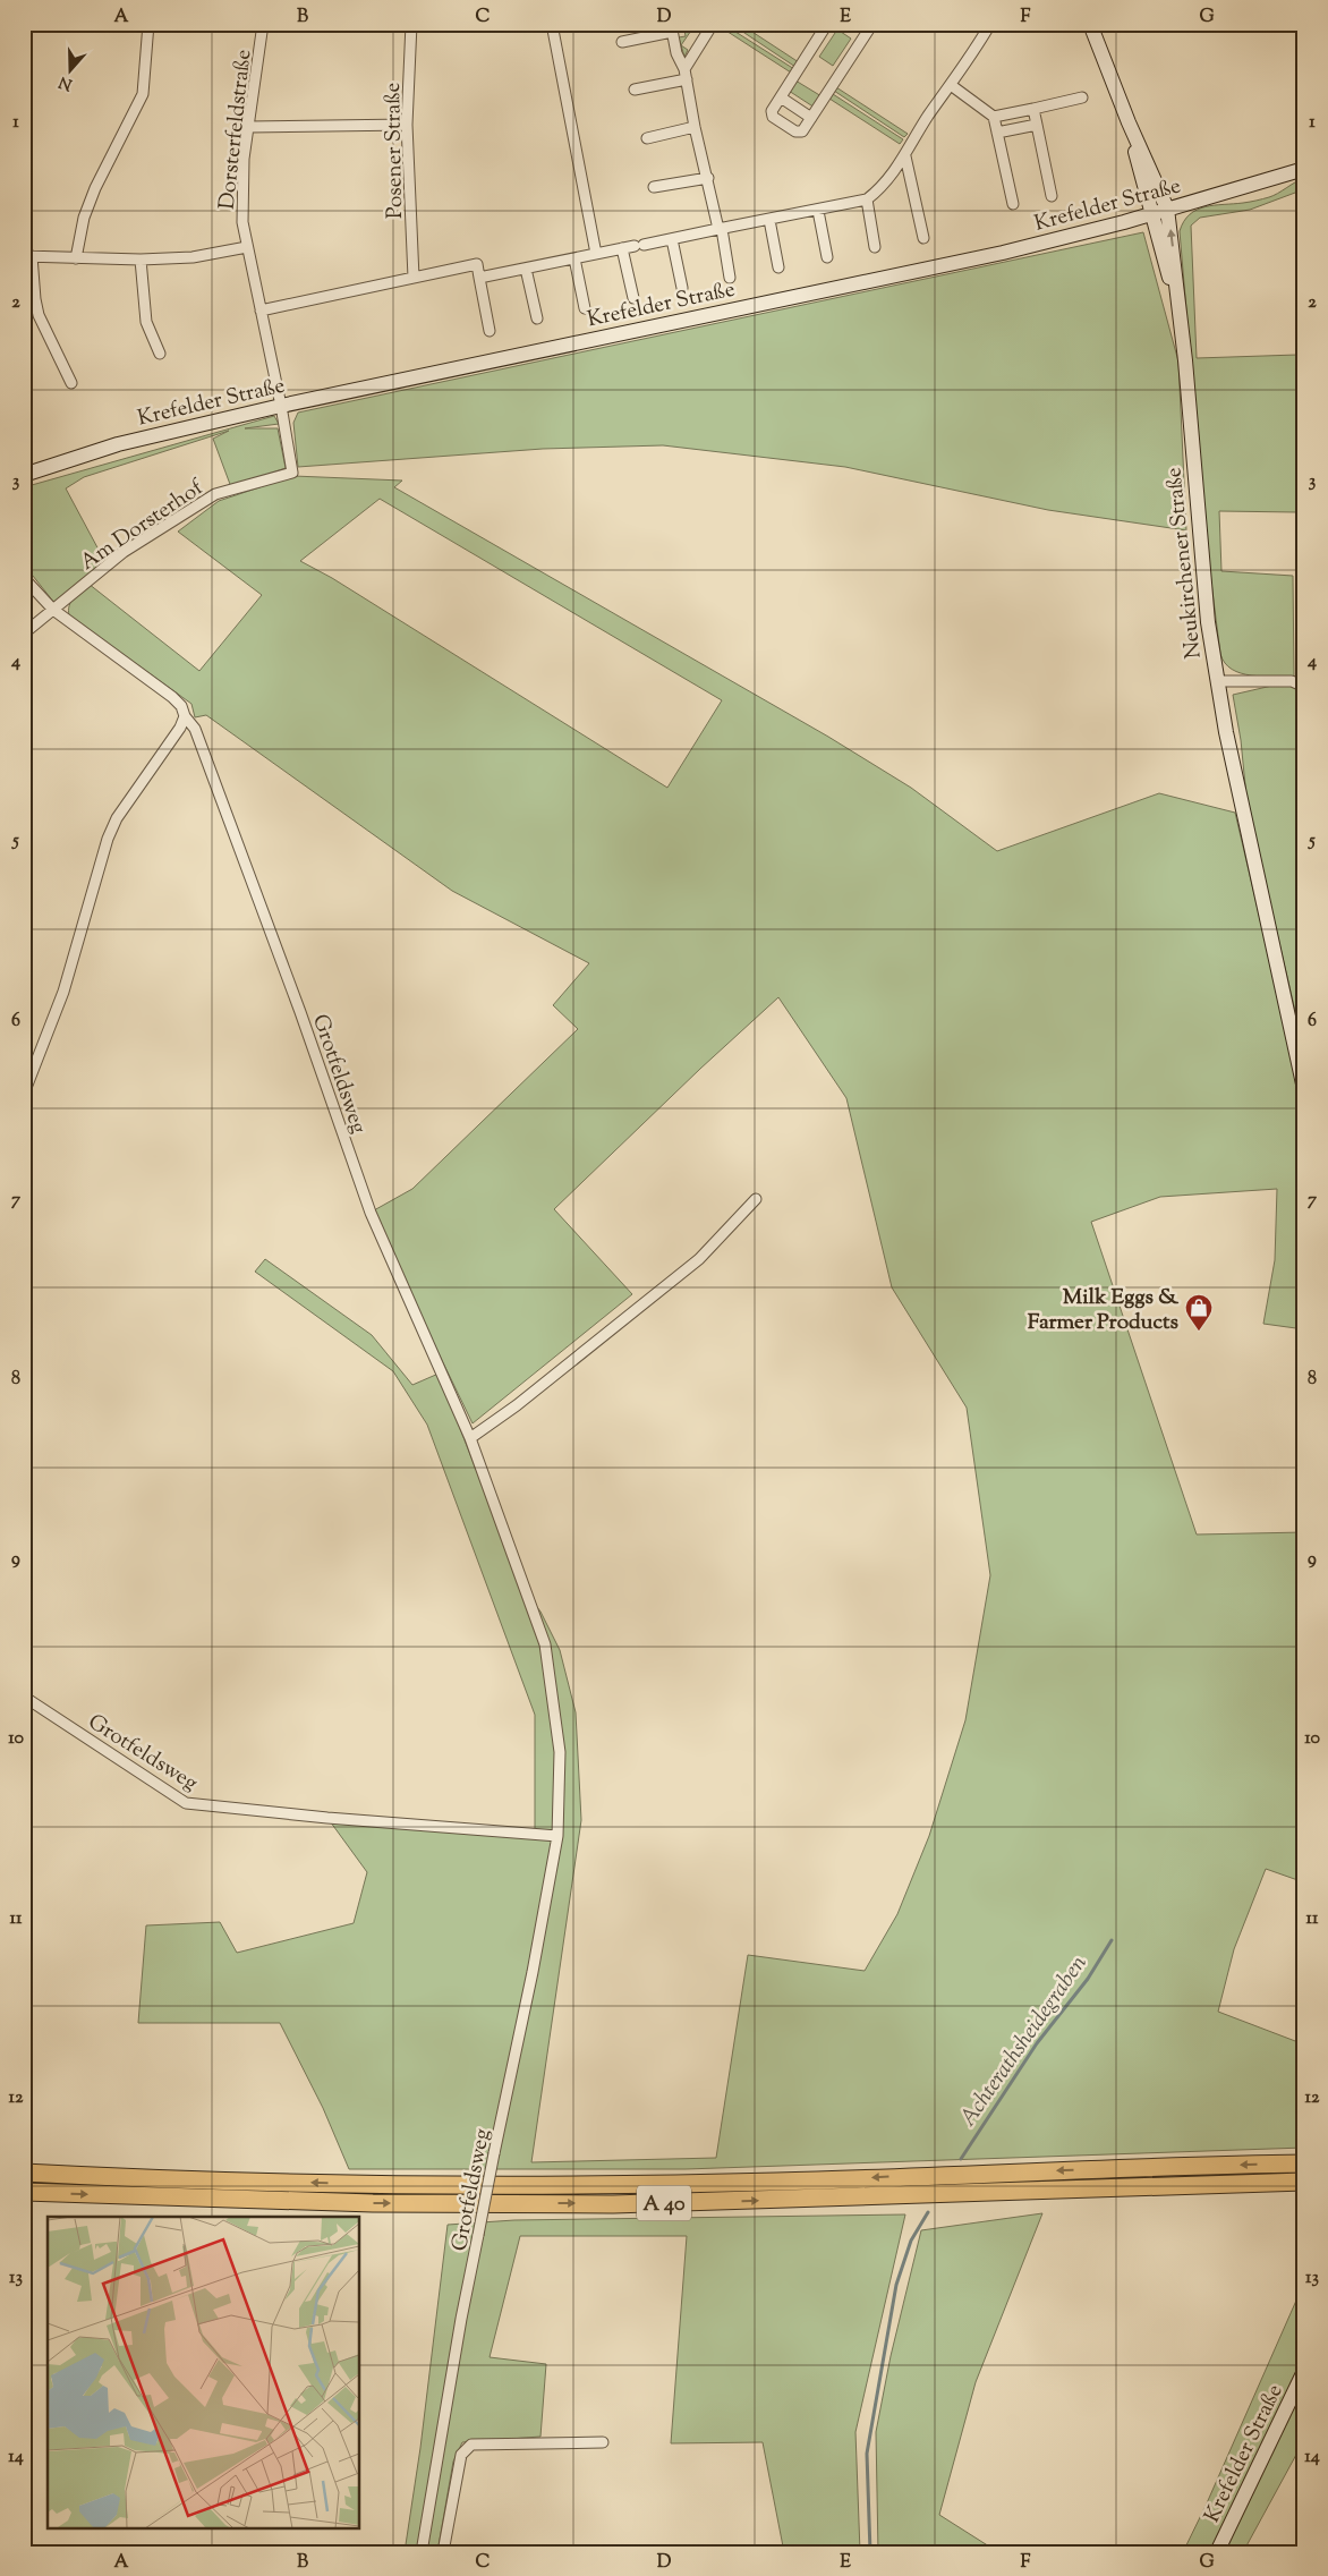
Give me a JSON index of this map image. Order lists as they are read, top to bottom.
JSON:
{
  "streets": {
    "highway": ["A 40"],
    "main road": ["Krefelder Straße", "Neukirchener Straße"],
    "street": [
      "Dorsterfeldstraße",
      "Posener Straße",
      "Am Dorsterhof",
      "Grotfeldsweg"
    ]
  },
  "crossings": [
    ["Dorsterfeldstraße", "Krefelder Straße"],
    ["Dorsterfeldstraße", "Am Dorsterhof"],
    ["Krefelder Straße", "Am Dorsterhof"],
    ["Krefelder Straße", "Neukirchener Straße"],
    ["Am Dorsterhof", "Grotfeldsweg"]
  ],
  "water": ["Achterathsheidegraben"],
  "places": {
    "shop": ["Milk Eggs & Farmer Products"]
  },
  "north": "bottom",
  "grid": {
    "columns": [
      "A",
      "B",
      "C",
      "D",
      "E",
      "F",
      "G"
    ],
    "rows": [
      "1",
      "2",
      "3",
      "4",
      "5",
      "6",
      "7",
      "8",
      "9",
      "10",
      "11",
      "12",
      "13",
      "14"
    ]
  }
}
